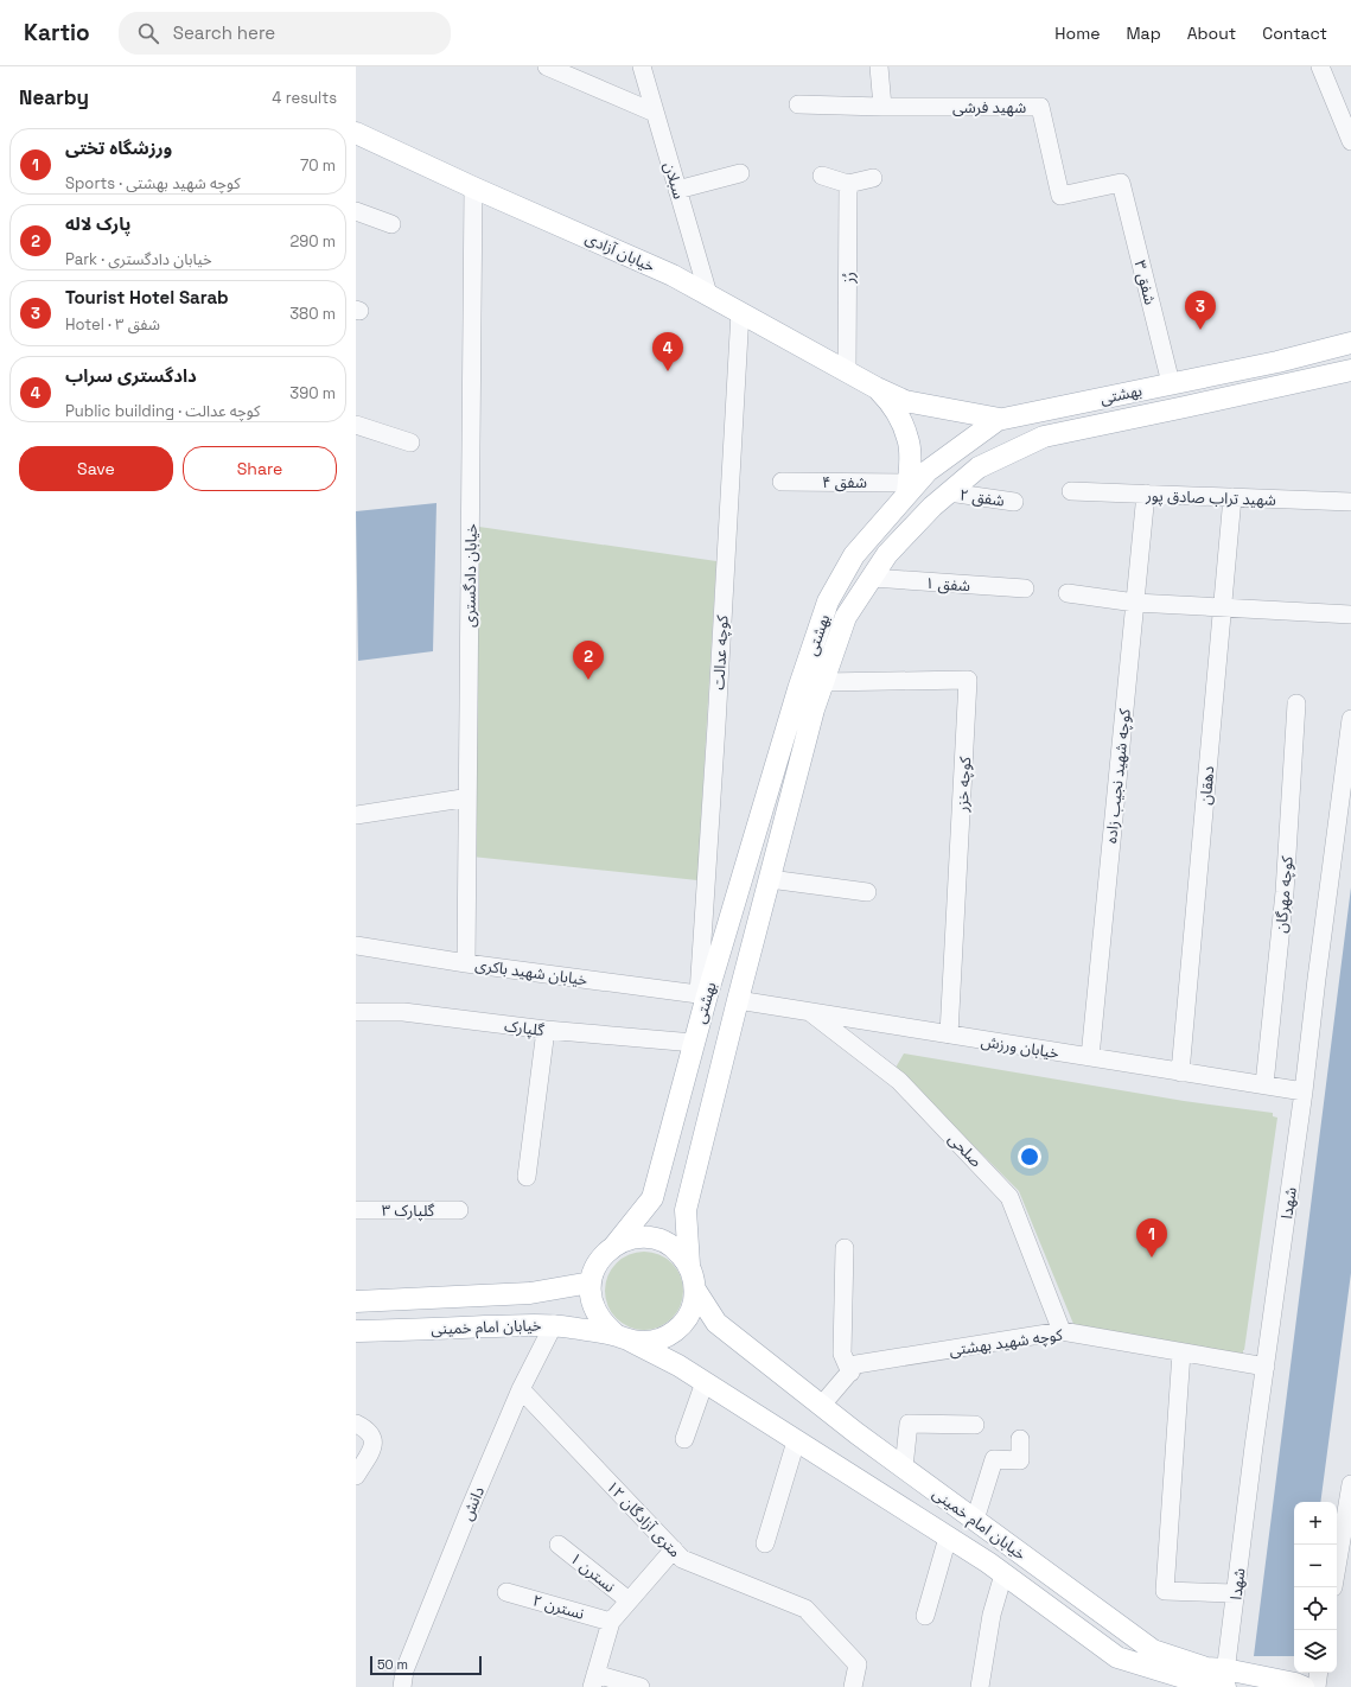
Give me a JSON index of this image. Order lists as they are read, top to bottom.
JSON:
{
  "streets": {
    "main road": ["خیابان آزادی", "بهشتی", "خیابان امام خمینی"],
    "street": [
      "شهید فرشی",
      "سبلان",
      "رُز",
      "شفق ۳",
      "شفق ۴",
      "شفق ۲",
      "شهید تراب صادق پور",
      "خیابان دادگستری",
      "شفق ۱",
      "کوچه عدالت",
      "کوچه شهید نجیب زاده",
      "کوچه خزر",
      "دهقان",
      "کوچه مهرگان",
      "خیابان شهید باکری",
      "گلپارک",
      "خیابان ورزش",
      "صلحی",
      "شهدا",
      "گلپارک ۳",
      "کوچه شهید بهشتی",
      "دانش",
      "۱۲ متری آزادگان",
      "نسترن ۱",
      "نسترن ۲"
    ]
  },
  "crossings": [
    ["شهید فرشی", "شفق ۳"],
    ["سبلان", "خیابان آزادی"],
    ["خیابان آزادی", "رُز"],
    ["خیابان آزادی", "خیابان دادگستری"],
    ["خیابان آزادی", "کوچه عدالت"],
    ["شفق ۳", "بهشتی"],
    ["بهشتی", "شفق ۴"],
    ["بهشتی", "شفق ۲"],
    ["بهشتی", "شفق ۱"],
    ["بهشتی", "کوچه عدالت"],
    ["بهشتی", "کوچه خزر"],
    ["بهشتی", "خیابان شهید باکری"],
    ["بهشتی", "گلپارک"],
    ["بهشتی", "خیابان ورزش"],
    ["بهشتی", "خیابان امام خمینی"],
    ["شهید تراب صادق پور", "کوچه شهید نجیب زاده"],
    ["شهید تراب صادق پور", "دهقان"],
    ["خیابان دادگستری", "خیابان شهید باکری"],
    ["کوچه عدالت", "خیابان شهید باکری"],
    ["کوچه شهید نجیب زاده", "خیابان ورزش"],
    ["کوچه خزر", "خیابان ورزش"],
    ["دهقان", "خیابان ورزش"],
    ["کوچه مهرگان", "خیابان ورزش"],
    ["خیابان ورزش", "صلحی"],
    ["خیابان ورزش", "شهدا"],
    ["صلحی", "کوچه شهید بهشتی"],
    ["شهدا", "خیابان امام خمینی"],
    ["شهدا", "کوچه شهید بهشتی"],
    ["خیابان امام خمینی", "کوچه شهید بهشتی"],
    ["خیابان امام خمینی", "دانش"],
    ["دانش", "۱۲ متری آزادگان"]
  ],
  "scale_bar": "50 m",
  "page": {
    "header": "Kartio",
    "search": "Search here",
    "nav": [
      "Home",
      "Map",
      "About",
      "Contact"
    ],
    "heading": ["Nearby", "4 results"],
    "list": [
      {
        "mark": "1",
        "name": "ورزشگاه تختی",
        "note": "Sports · کوچه شهید بهشتی",
        "value": "70 m"
      },
      {
        "mark": "2",
        "name": "پارک لاله",
        "note": "Park · خیابان دادگستری",
        "value": "290 m"
      },
      {
        "mark": "3",
        "name": "Tourist Hotel Sarab",
        "note": "Hotel · شفق ۳",
        "value": "380 m"
      },
      {
        "mark": "4",
        "name": "دادگستری سراب",
        "note": "Public building · کوچه عدالت",
        "value": "390 m"
      }
    ],
    "pins": [
      "3",
      "4",
      "2",
      "1"
    ],
    "buttons": ["Save", "Share"],
    "map_buttons": ["+", "−"],
    "scale": "50 m"
  }
}
